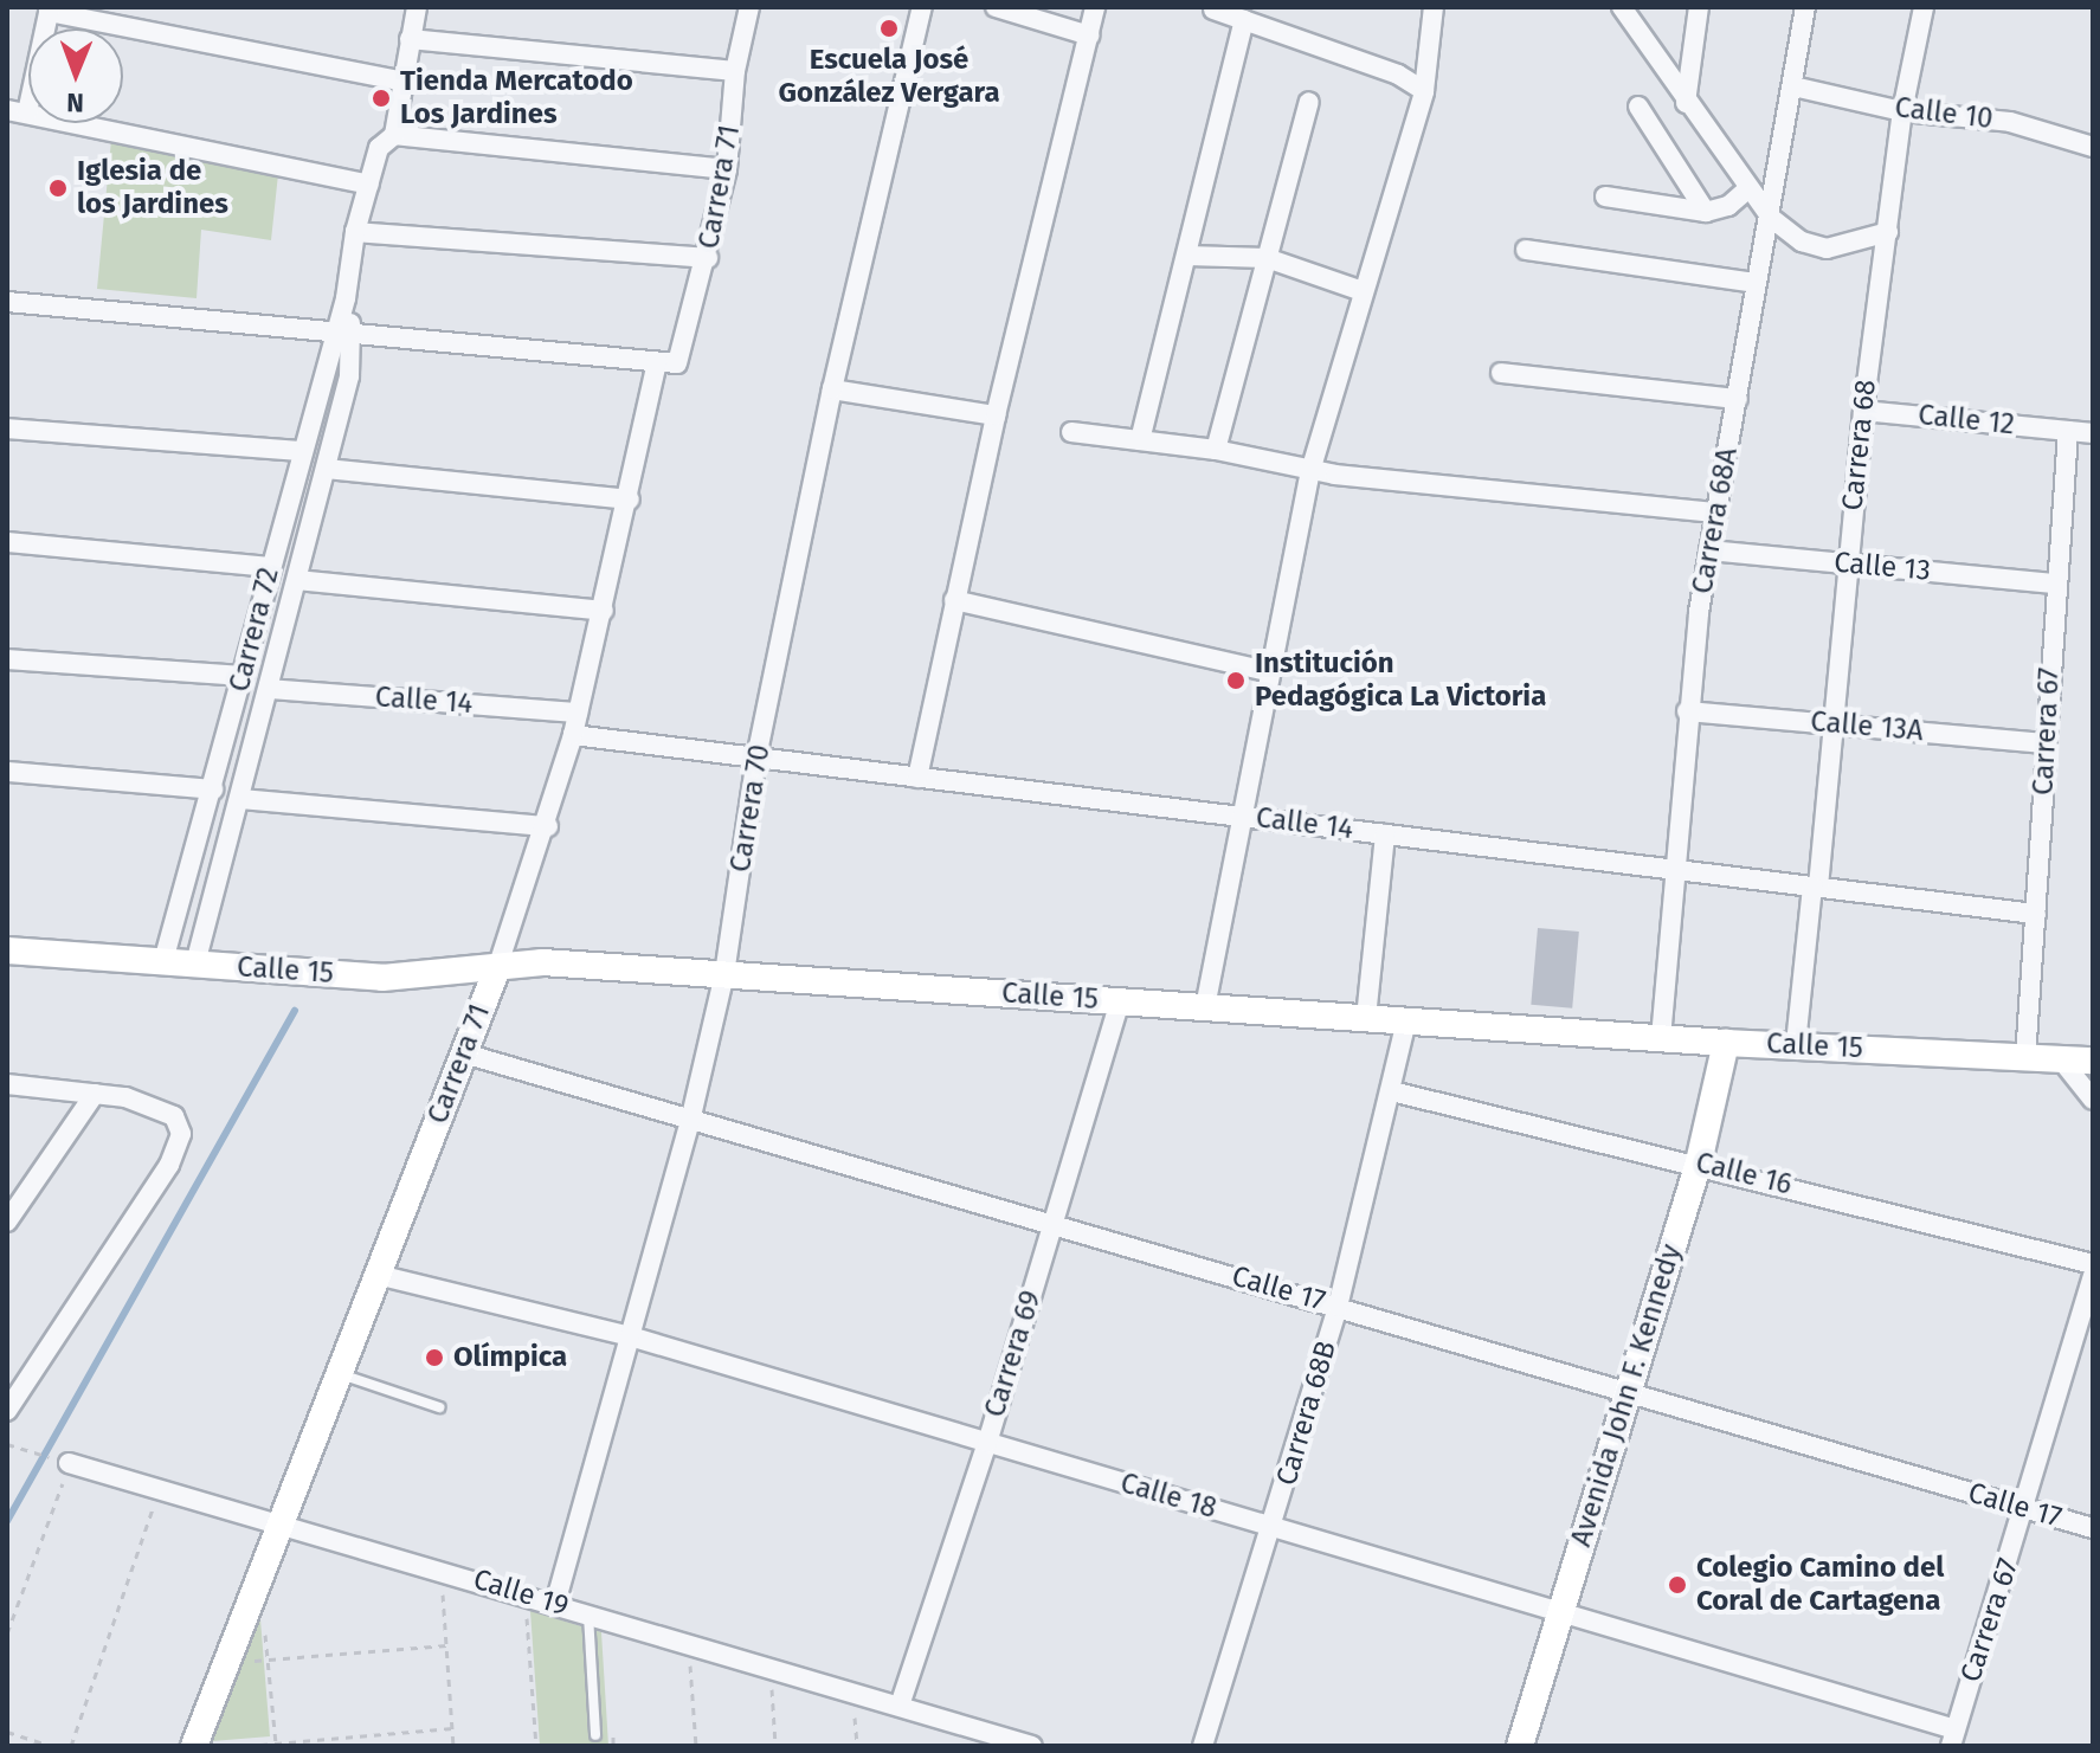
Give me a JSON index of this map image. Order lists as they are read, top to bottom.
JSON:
{
  "streets": {
    "street": [
      "Calle 10",
      "Carrera 71",
      "Calle 12",
      "Carrera 68",
      "Carrera 68A",
      "Calle 13",
      "Carrera 72",
      "Calle 14",
      "Calle 13A",
      "Carrera 67",
      "Carrera 70",
      "Calle 15",
      "Calle 16",
      "Calle 17",
      "Carrera 69",
      "Avenida John F. Kennedy",
      "Carrera 68B",
      "Calle 18",
      "Calle 19"
    ]
  },
  "crossings": [
    ["Calle 10", "Carrera 68"],
    ["Calle 10", "Carrera 68A"],
    ["Carrera 71", "Calle 14"],
    ["Carrera 71", "Calle 15"],
    ["Carrera 71", "Calle 17"],
    ["Carrera 71", "Calle 18"],
    ["Carrera 71", "Calle 19"],
    ["Calle 12", "Carrera 68"],
    ["Calle 12", "Carrera 67"],
    ["Carrera 68", "Calle 13"],
    ["Carrera 68", "Calle 14"],
    ["Carrera 68", "Calle 13A"],
    ["Carrera 68", "Calle 15"],
    ["Carrera 68A", "Calle 13"],
    ["Carrera 68A", "Calle 14"],
    ["Carrera 68A", "Calle 13A"],
    ["Carrera 68A", "Calle 15"],
    ["Calle 13", "Carrera 67"],
    ["Carrera 72", "Calle 14"],
    ["Carrera 72", "Calle 15"],
    ["Calle 14", "Carrera 67"],
    ["Calle 14", "Carrera 70"],
    ["Calle 13A", "Carrera 67"],
    ["Carrera 67", "Calle 15"],
    ["Carrera 67", "Calle 17"],
    ["Carrera 67", "Calle 18"],
    ["Carrera 70", "Calle 15"],
    ["Carrera 70", "Calle 17"],
    ["Carrera 70", "Calle 18"],
    ["Carrera 70", "Calle 19"],
    ["Calle 15", "Carrera 69"],
    ["Calle 15", "Avenida John F. Kennedy"],
    ["Calle 15", "Carrera 68B"],
    ["Calle 16", "Avenida John F. Kennedy"],
    ["Calle 16", "Carrera 68B"],
    ["Calle 17", "Carrera 69"],
    ["Calle 17", "Avenida John F. Kennedy"],
    ["Calle 17", "Carrera 68B"],
    ["Carrera 69", "Calle 18"],
    ["Carrera 69", "Calle 19"],
    ["Avenida John F. Kennedy", "Calle 18"],
    ["Carrera 68B", "Calle 18"]
  ],
  "places": [
    "Escuela José González Vergara",
    "Tienda Mercatodo Los Jardines",
    "Iglesia de los Jardines",
    "Institución Pedagógica La Victoria",
    "Olímpica",
    "Colegio Camino del Coral de Cartagena"
  ],
  "north": "bottom"
}
